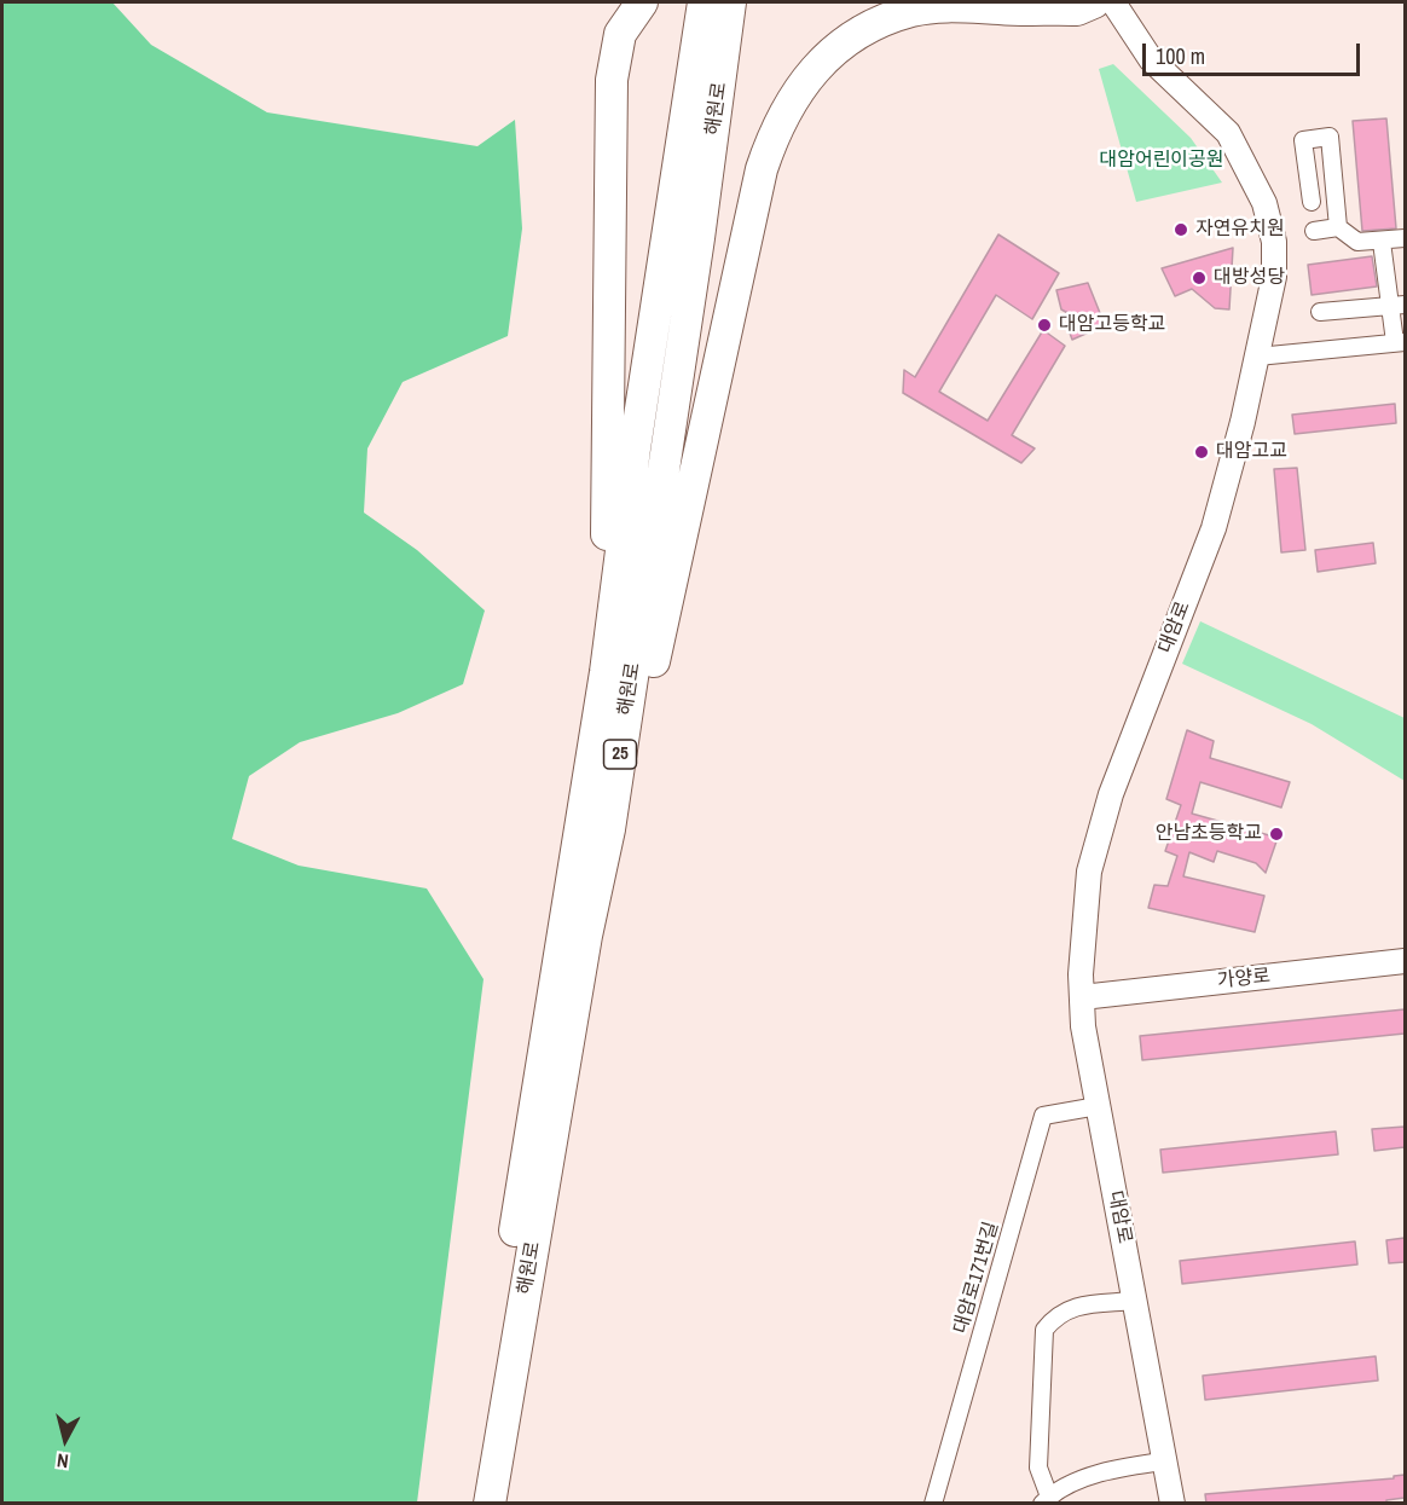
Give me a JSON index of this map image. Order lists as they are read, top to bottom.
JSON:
{
  "streets": {
    "highway": ["해원로", "25"],
    "street": ["대암로", "가양로", "대암로171번길"]
  },
  "crossings": [
    ["대암로", "가양로"],
    ["대암로", "대암로171번길"]
  ],
  "parks": ["대암어린이공원"],
  "places": [
    "자연유치원",
    "대방성당",
    "대암고등학교",
    "대암고교",
    "안남초등학교"
  ],
  "scale_bar": "100 m",
  "north": "bottom"
}
